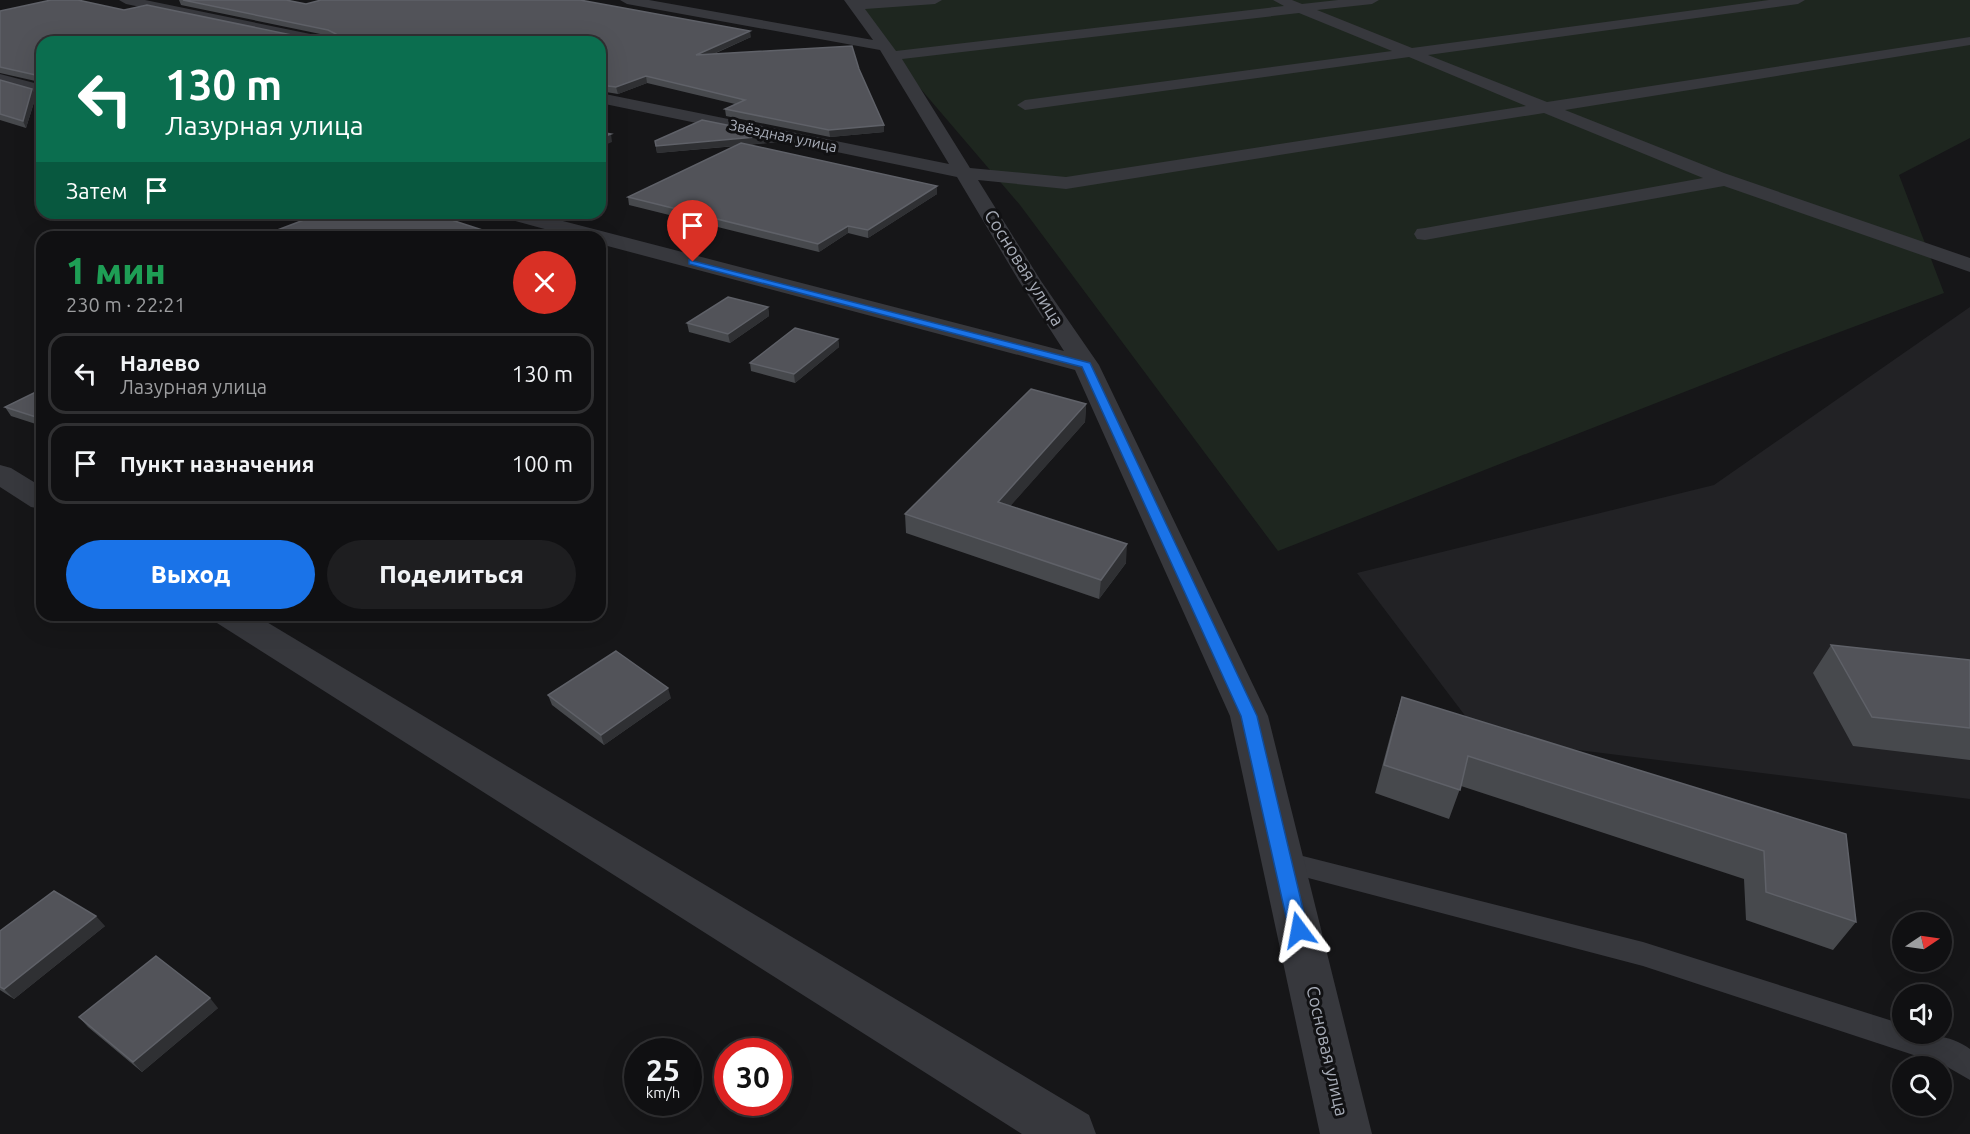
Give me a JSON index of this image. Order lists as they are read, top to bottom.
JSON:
{
  "streets": {
    "street": ["Звёздная улица", "Сосновая улица"]
  },
  "crossings": [
    ["Звёздная улица", "Сосновая улица"]
  ],
  "north": "right",
  "page": {
    "turn": ["130 m", "Лазурная улица"],
    "then": "Затем",
    "heading": ["1 мин", "230 m · 22:21"],
    "list": [
      {
        "name": "Налево",
        "note": "Лазурная улица",
        "value": "130 m"
      },
      {
        "name": "Пункт назначения",
        "value": "100 m"
      }
    ],
    "buttons": ["Выход", "Поделиться"],
    "speed": "25 km/h",
    "limit": "30"
  }
}
